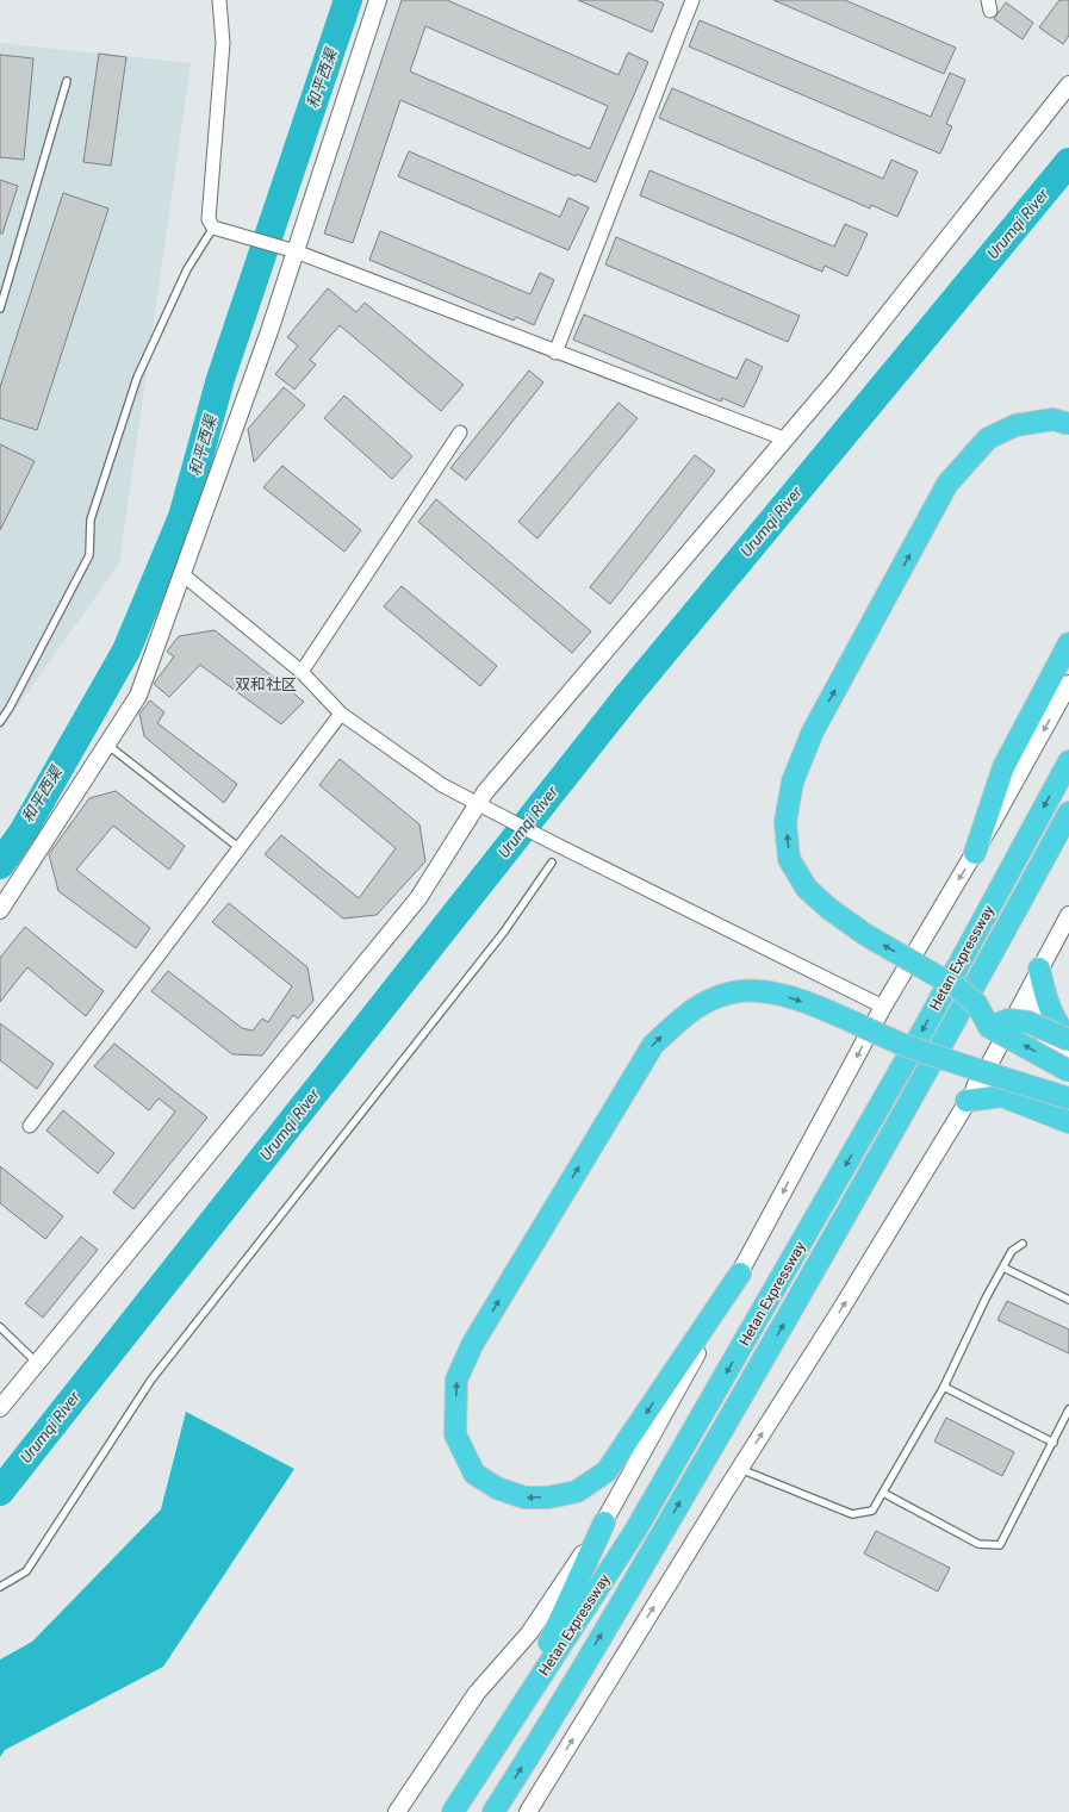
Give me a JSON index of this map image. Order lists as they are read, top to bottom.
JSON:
{
  "streets": {
    "highway": ["Hetan Expressway"]
  },
  "districts": ["双和社区"],
  "water": ["和平西渠", "Urumqi River"]
}
